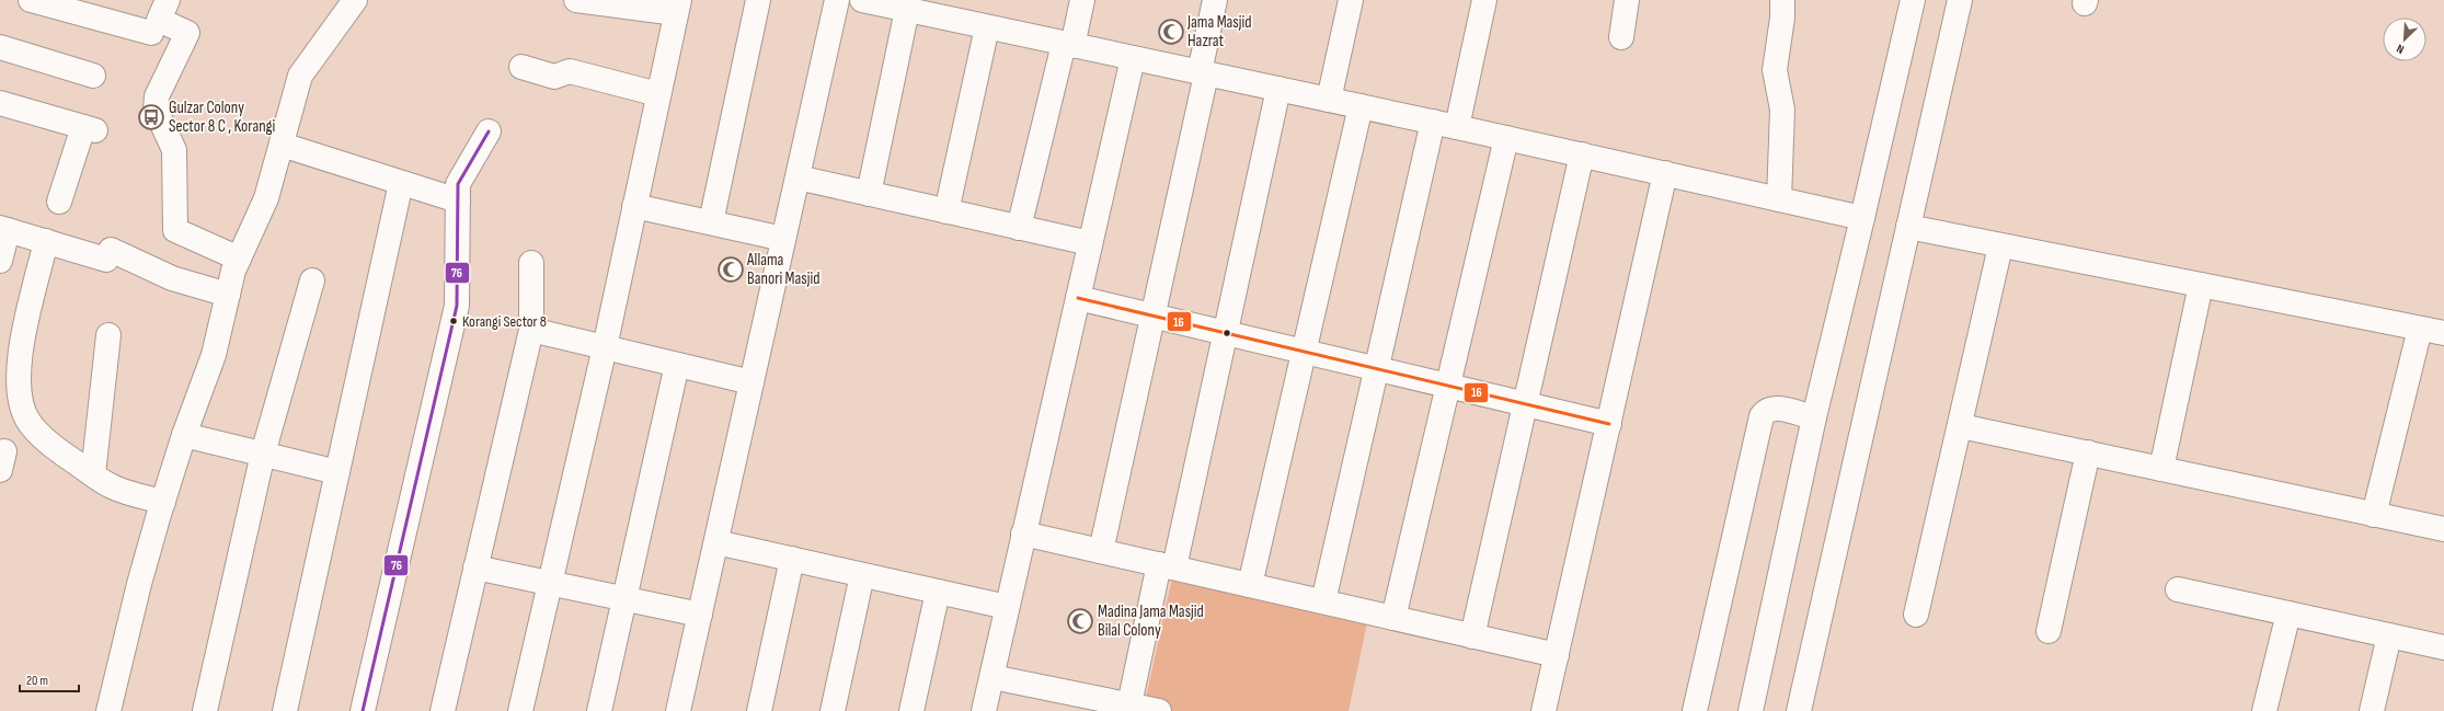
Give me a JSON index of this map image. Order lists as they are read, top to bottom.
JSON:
{
  "places": {
    "mosque": ["Jama Masjid Hazrat", "Allama Banori Masjid", "Madina Jama Masjid Bilal Colony"],
    "bus stop": ["Gulzar Colony Sector 8 C , Korangi"],
    "other": ["Korangi Sector 8"]
  },
  "lines": ["transit line 76", "transit line 16"],
  "scale_bar": "20 m",
  "north": "bottom left"
}
